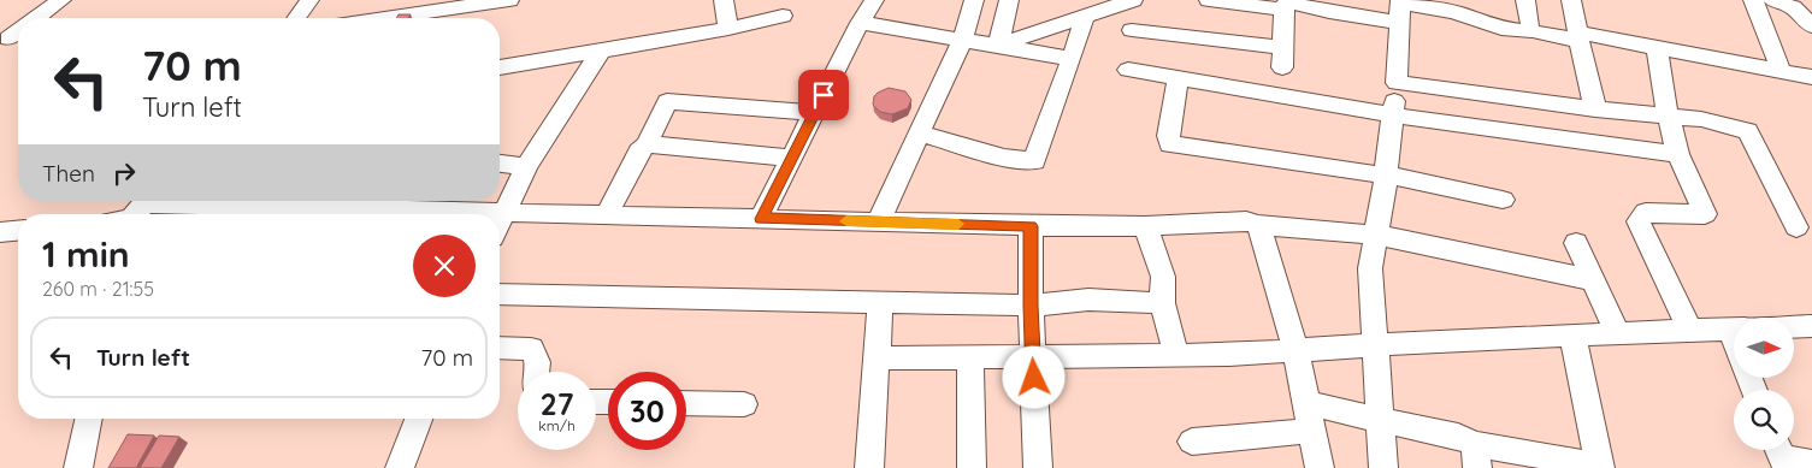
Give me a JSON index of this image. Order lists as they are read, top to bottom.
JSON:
{
  "north": "right",
  "page": {
    "turn": ["70 m", "Turn left"],
    "then": "Then",
    "heading": ["1 min", "260 m · 21:55"],
    "list": [
      {
        "name": "Turn left",
        "value": "70 m"
      }
    ],
    "speed": "27 km/h",
    "limit": "30"
  }
}
